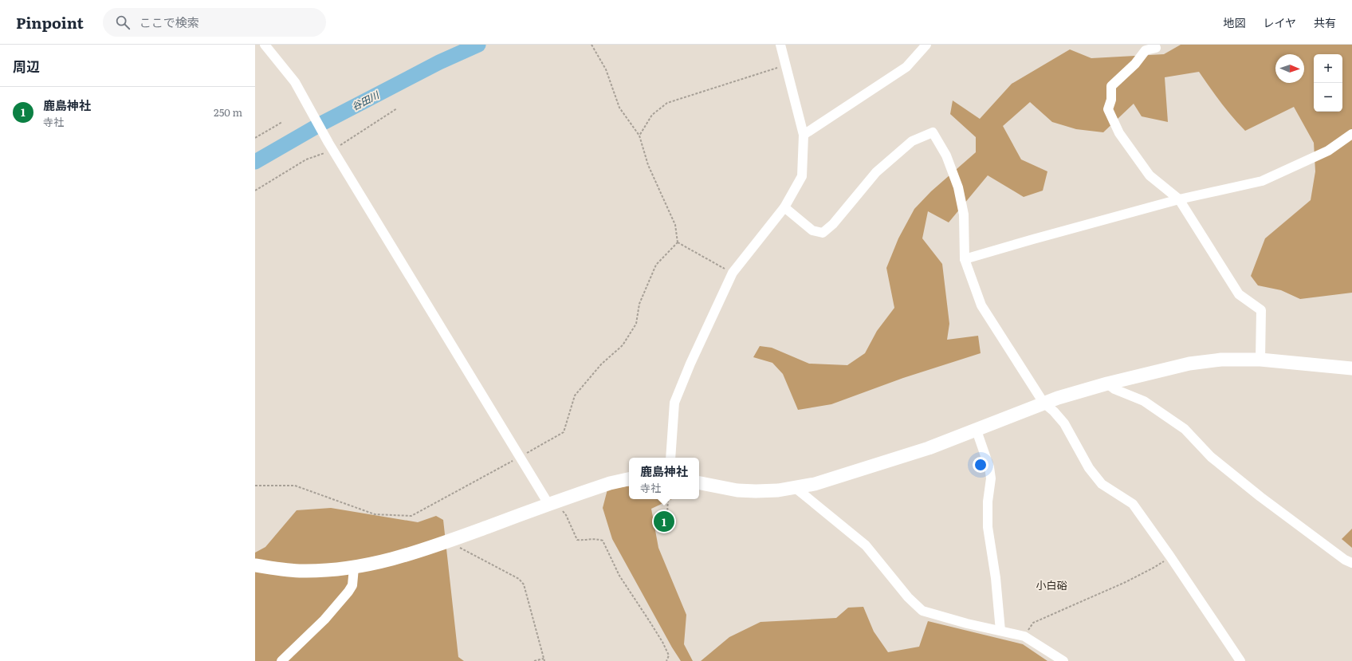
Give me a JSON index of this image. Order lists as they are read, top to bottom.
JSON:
{
  "districts": ["小白硲"],
  "water": ["谷田川"],
  "north": "right",
  "page": {
    "header": "Pinpoint",
    "search": "ここで検索",
    "nav": ["地図", "レイヤ", "共有"],
    "heading": "周辺",
    "map_buttons": ["+", "−"],
    "list": [
      {
        "mark": "1",
        "name": "鹿島神社",
        "note": "寺社",
        "value": "250 m"
      }
    ],
    "popup": ["鹿島神社", "寺社"],
    "pins": "1"
  }
}
